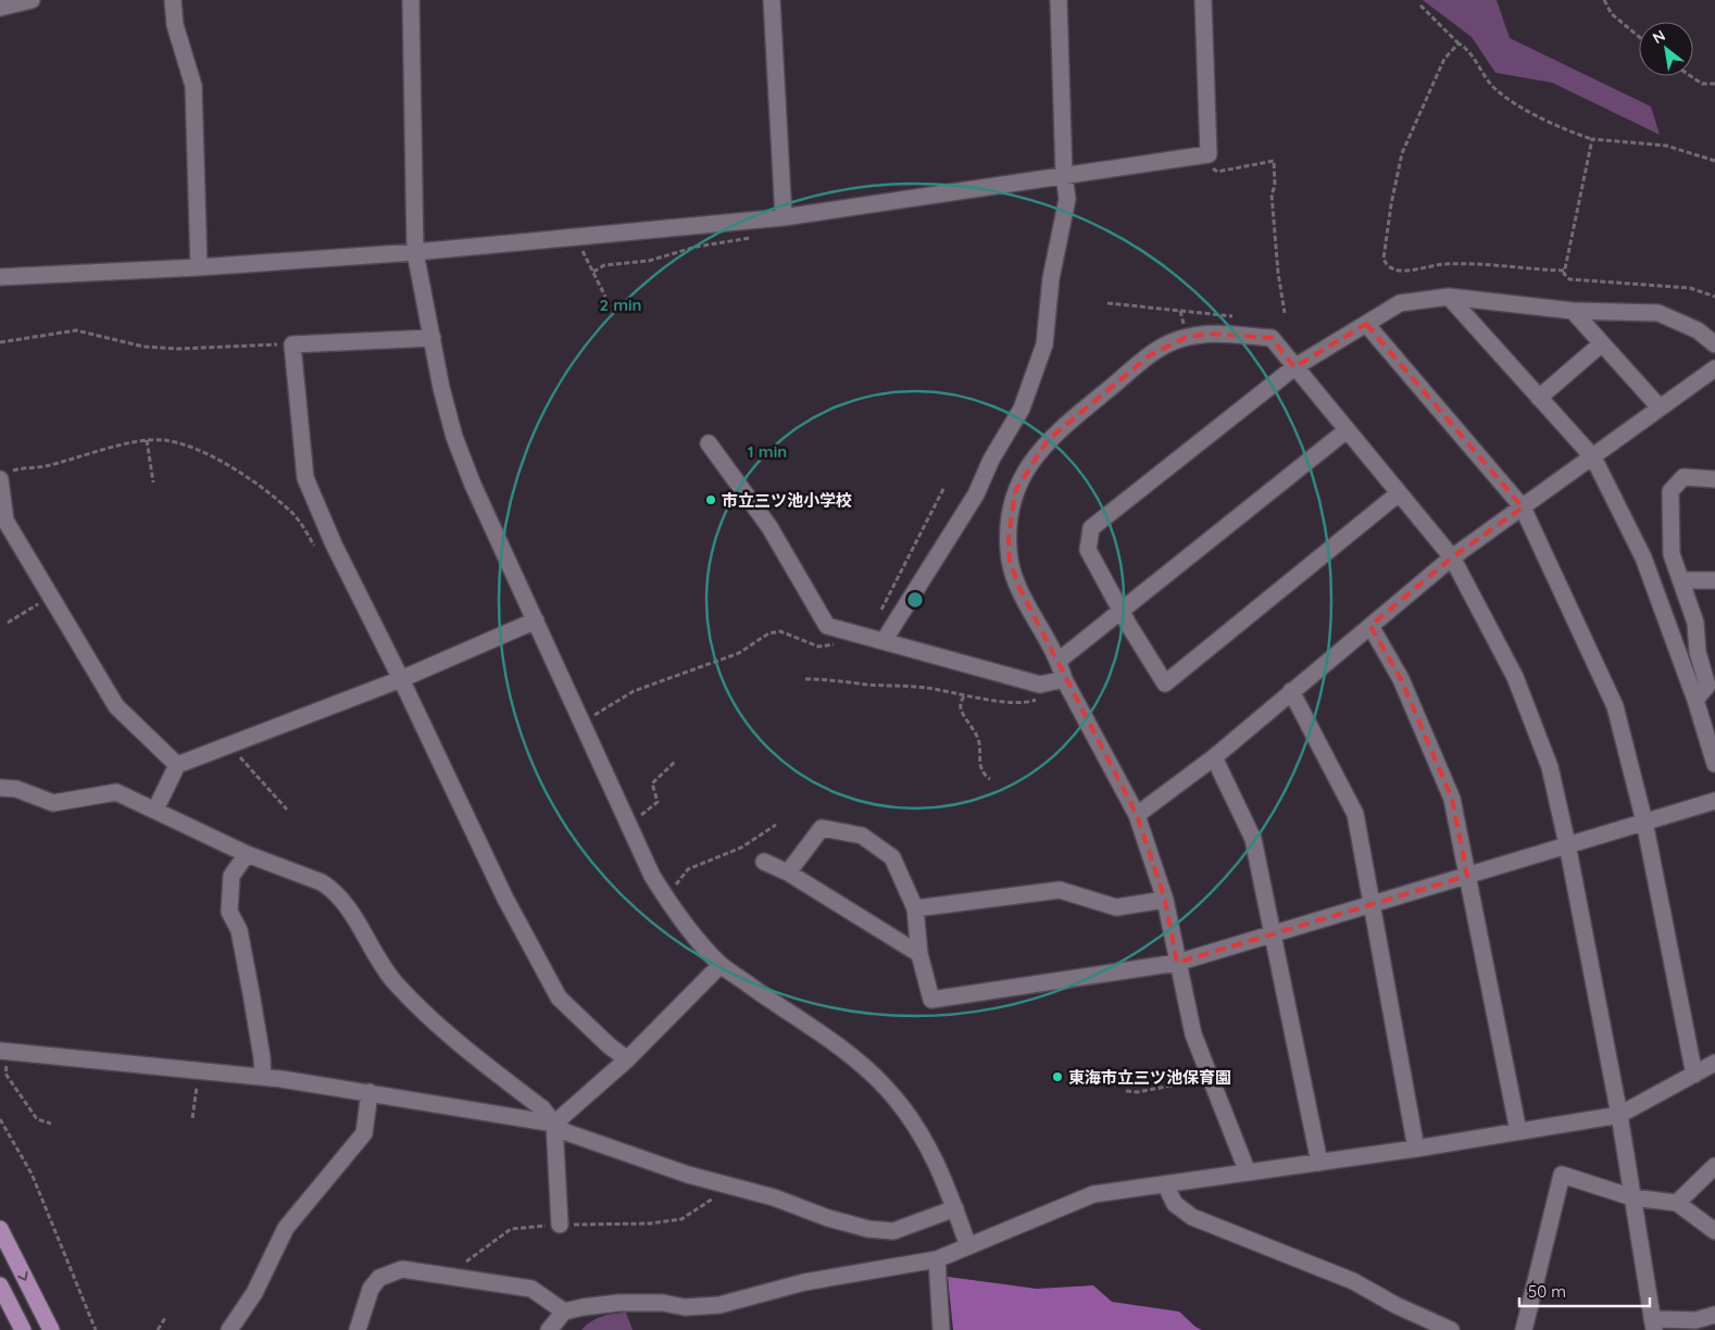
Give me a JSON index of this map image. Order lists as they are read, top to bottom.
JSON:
{
  "places": ["市立三ツ池小学校", "東海市立三ツ池保育園"],
  "scale_bar": "50 m",
  "north": "top left",
  "rings": ["2 min", "1 min"]
}
